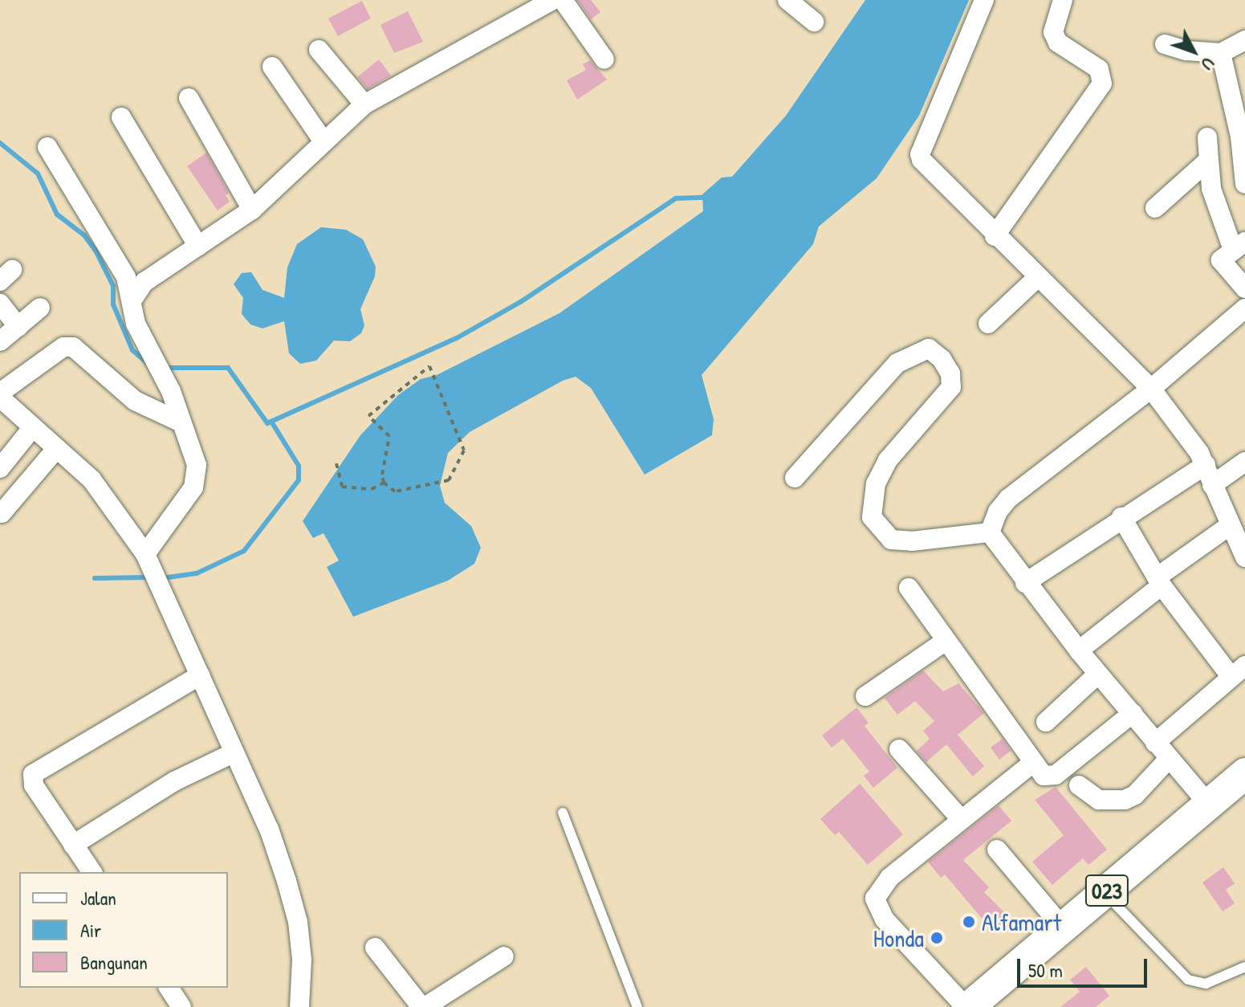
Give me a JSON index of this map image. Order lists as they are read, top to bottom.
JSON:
{
  "streets": {
    "main road": ["023"]
  },
  "places": ["Alfamart", "Honda"],
  "legend": ["Jalan", "Air", "Bangunan"],
  "scale_bar": "50 m",
  "north": "bottom right"
}
